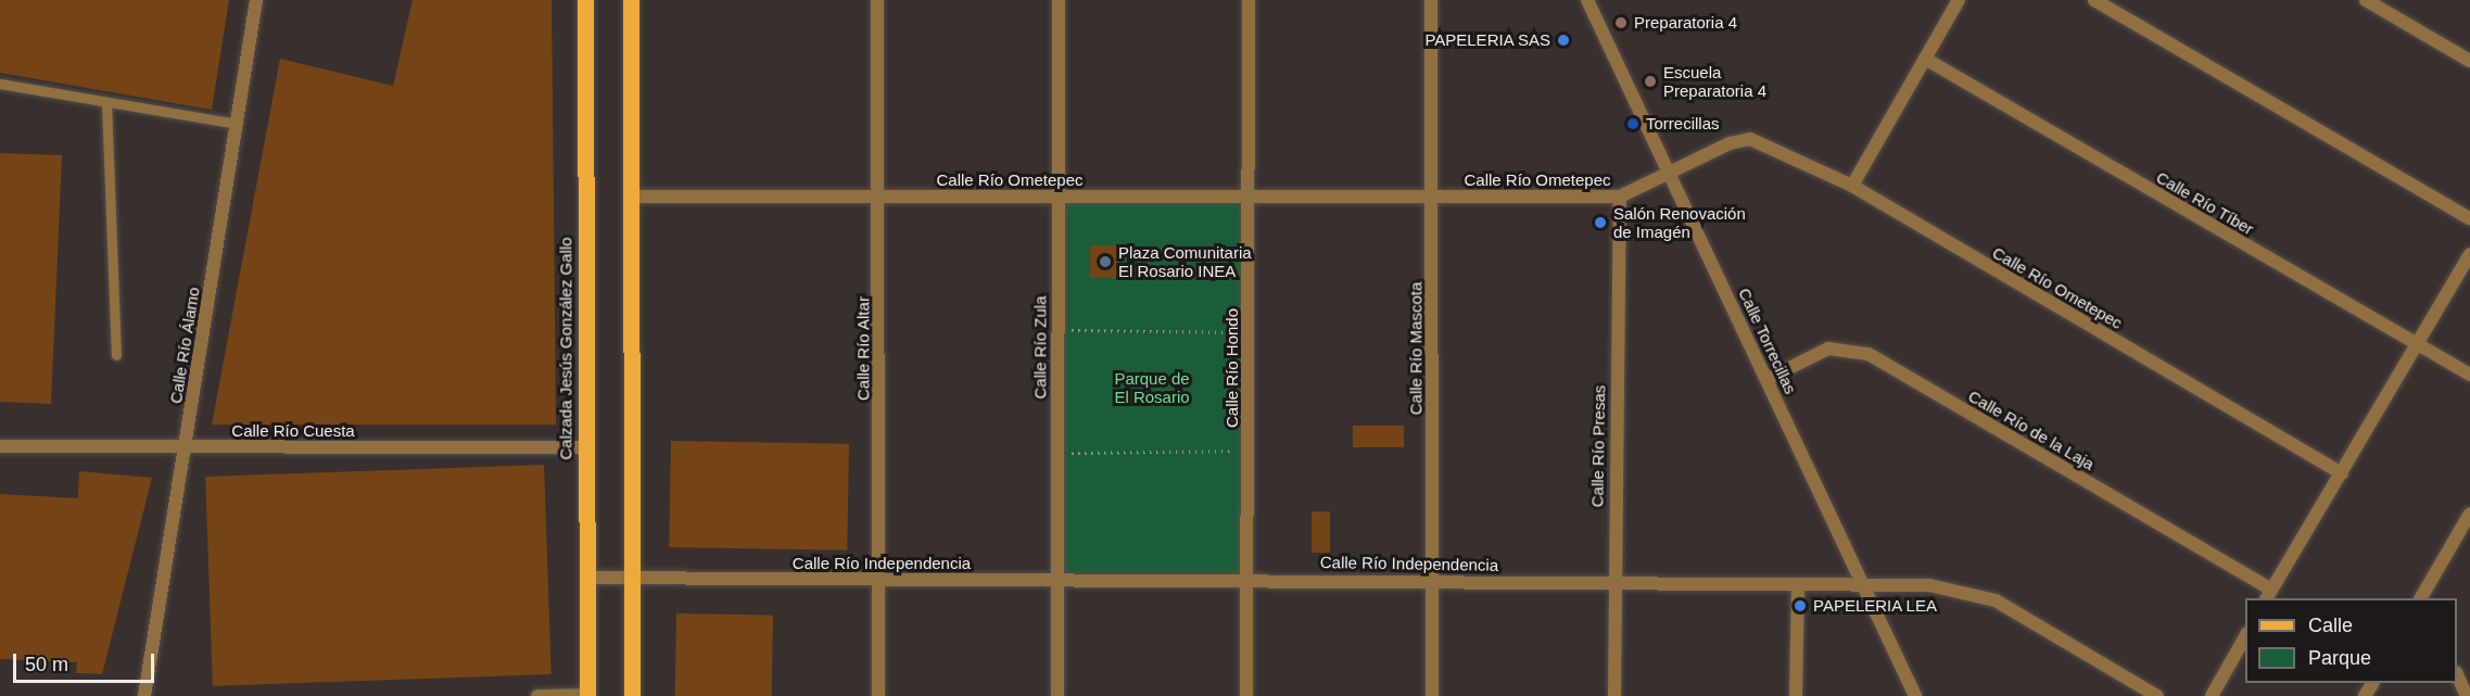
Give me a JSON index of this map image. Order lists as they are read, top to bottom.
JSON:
{
  "streets": {
    "main road": ["Calzada Jesús González Gallo"],
    "street": [
      "Calle Río Ometepec",
      "Calle Río Tíber",
      "Calle Torrecillas",
      "Calle Río Álamo",
      "Calle Río Zula",
      "Calle Río Altar",
      "Calle Río Mascota",
      "Calle Río Hondo",
      "Calle Río de la Laja",
      "Calle Río Cuesta",
      "Calle Río Presas",
      "Calle Río Independencia"
    ]
  },
  "crossings": [
    ["Calle Río Ometepec", "Calle Torrecillas"],
    ["Calle Río Ometepec", "Calle Río Zula"],
    ["Calle Río Ometepec", "Calle Río Altar"],
    ["Calle Río Ometepec", "Calle Río Mascota"],
    ["Calle Río Ometepec", "Calle Río Hondo"],
    ["Calle Río Ometepec", "Calle Río Presas"],
    ["Calle Torrecillas", "Calle Río de la Laja"],
    ["Calle Torrecillas", "Calle Río Independencia"],
    ["Calle Río Álamo", "Calle Río Cuesta"],
    ["Calle Río Zula", "Calle Río Independencia"],
    ["Calzada Jesús González Gallo", "Calle Río Cuesta"],
    ["Calzada Jesús González Gallo", "Calle Río Independencia"],
    ["Calle Río Altar", "Calle Río Independencia"],
    ["Calle Río Mascota", "Calle Río Independencia"],
    ["Calle Río Hondo", "Calle Río Independencia"],
    ["Calle Río Presas", "Calle Río Independencia"]
  ],
  "parks": ["Parque de El Rosario"],
  "places": [
    "Preparatoria 4",
    "PAPELERIA SAS",
    "Escuela Preparatoria 4",
    "Torrecillas",
    "Salón Renovación de Imagén",
    "Plaza Comunitaria El Rosario INEA",
    "PAPELERIA LEA"
  ],
  "legend": ["Calle", "Parque"],
  "scale_bar": "50 m"
}
